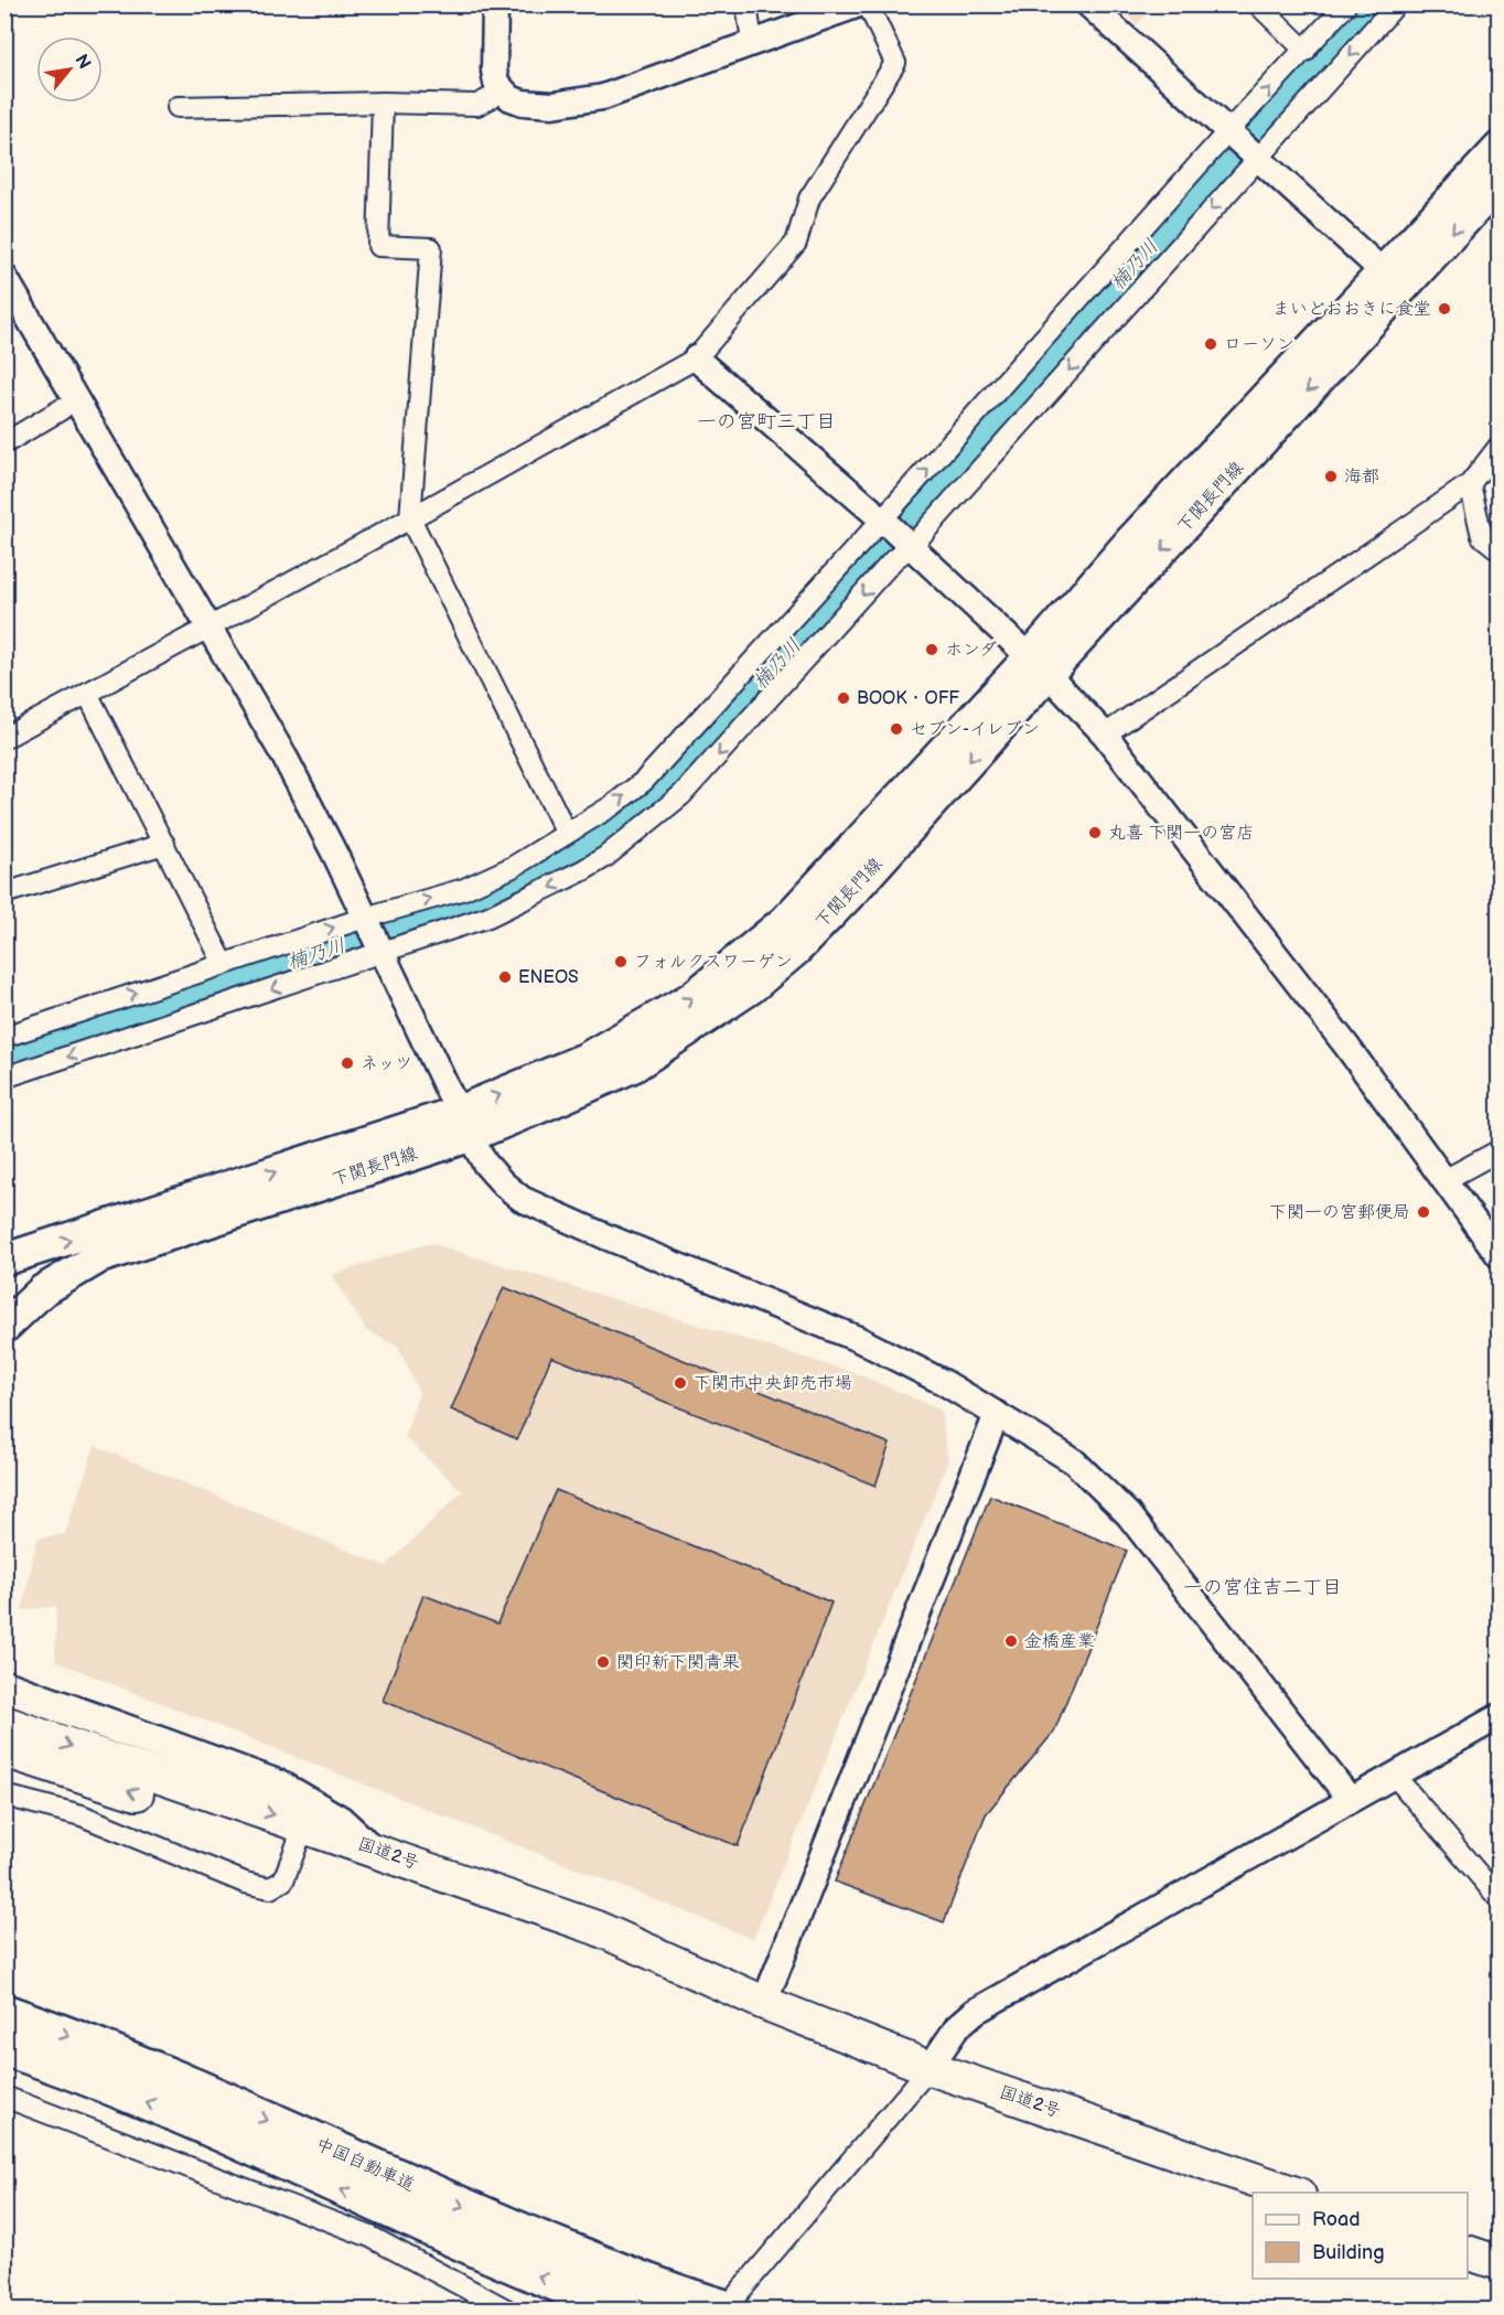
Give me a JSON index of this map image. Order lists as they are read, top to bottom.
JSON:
{
  "streets": {
    "highway": ["国道2号", "中国自動車道"],
    "main road": ["下関長門線"]
  },
  "districts": ["一の宮町三丁目", "一の宮住吉二丁目"],
  "water": ["楠乃川"],
  "places": [
    "まいどおおきに食堂",
    "ローソン",
    "海都",
    "ホンダ",
    "BOOK・OFF",
    "セブン-イレブン",
    "丸喜 下関一の宮店",
    "フォルクスワーゲン",
    "ENEOS",
    "ネッツ",
    "下関一の宮郵便局",
    "下関市中央卸売市場",
    "金橋産業",
    "関印新下関青果"
  ],
  "legend": ["Road", "Building"],
  "north": "top right"
}
